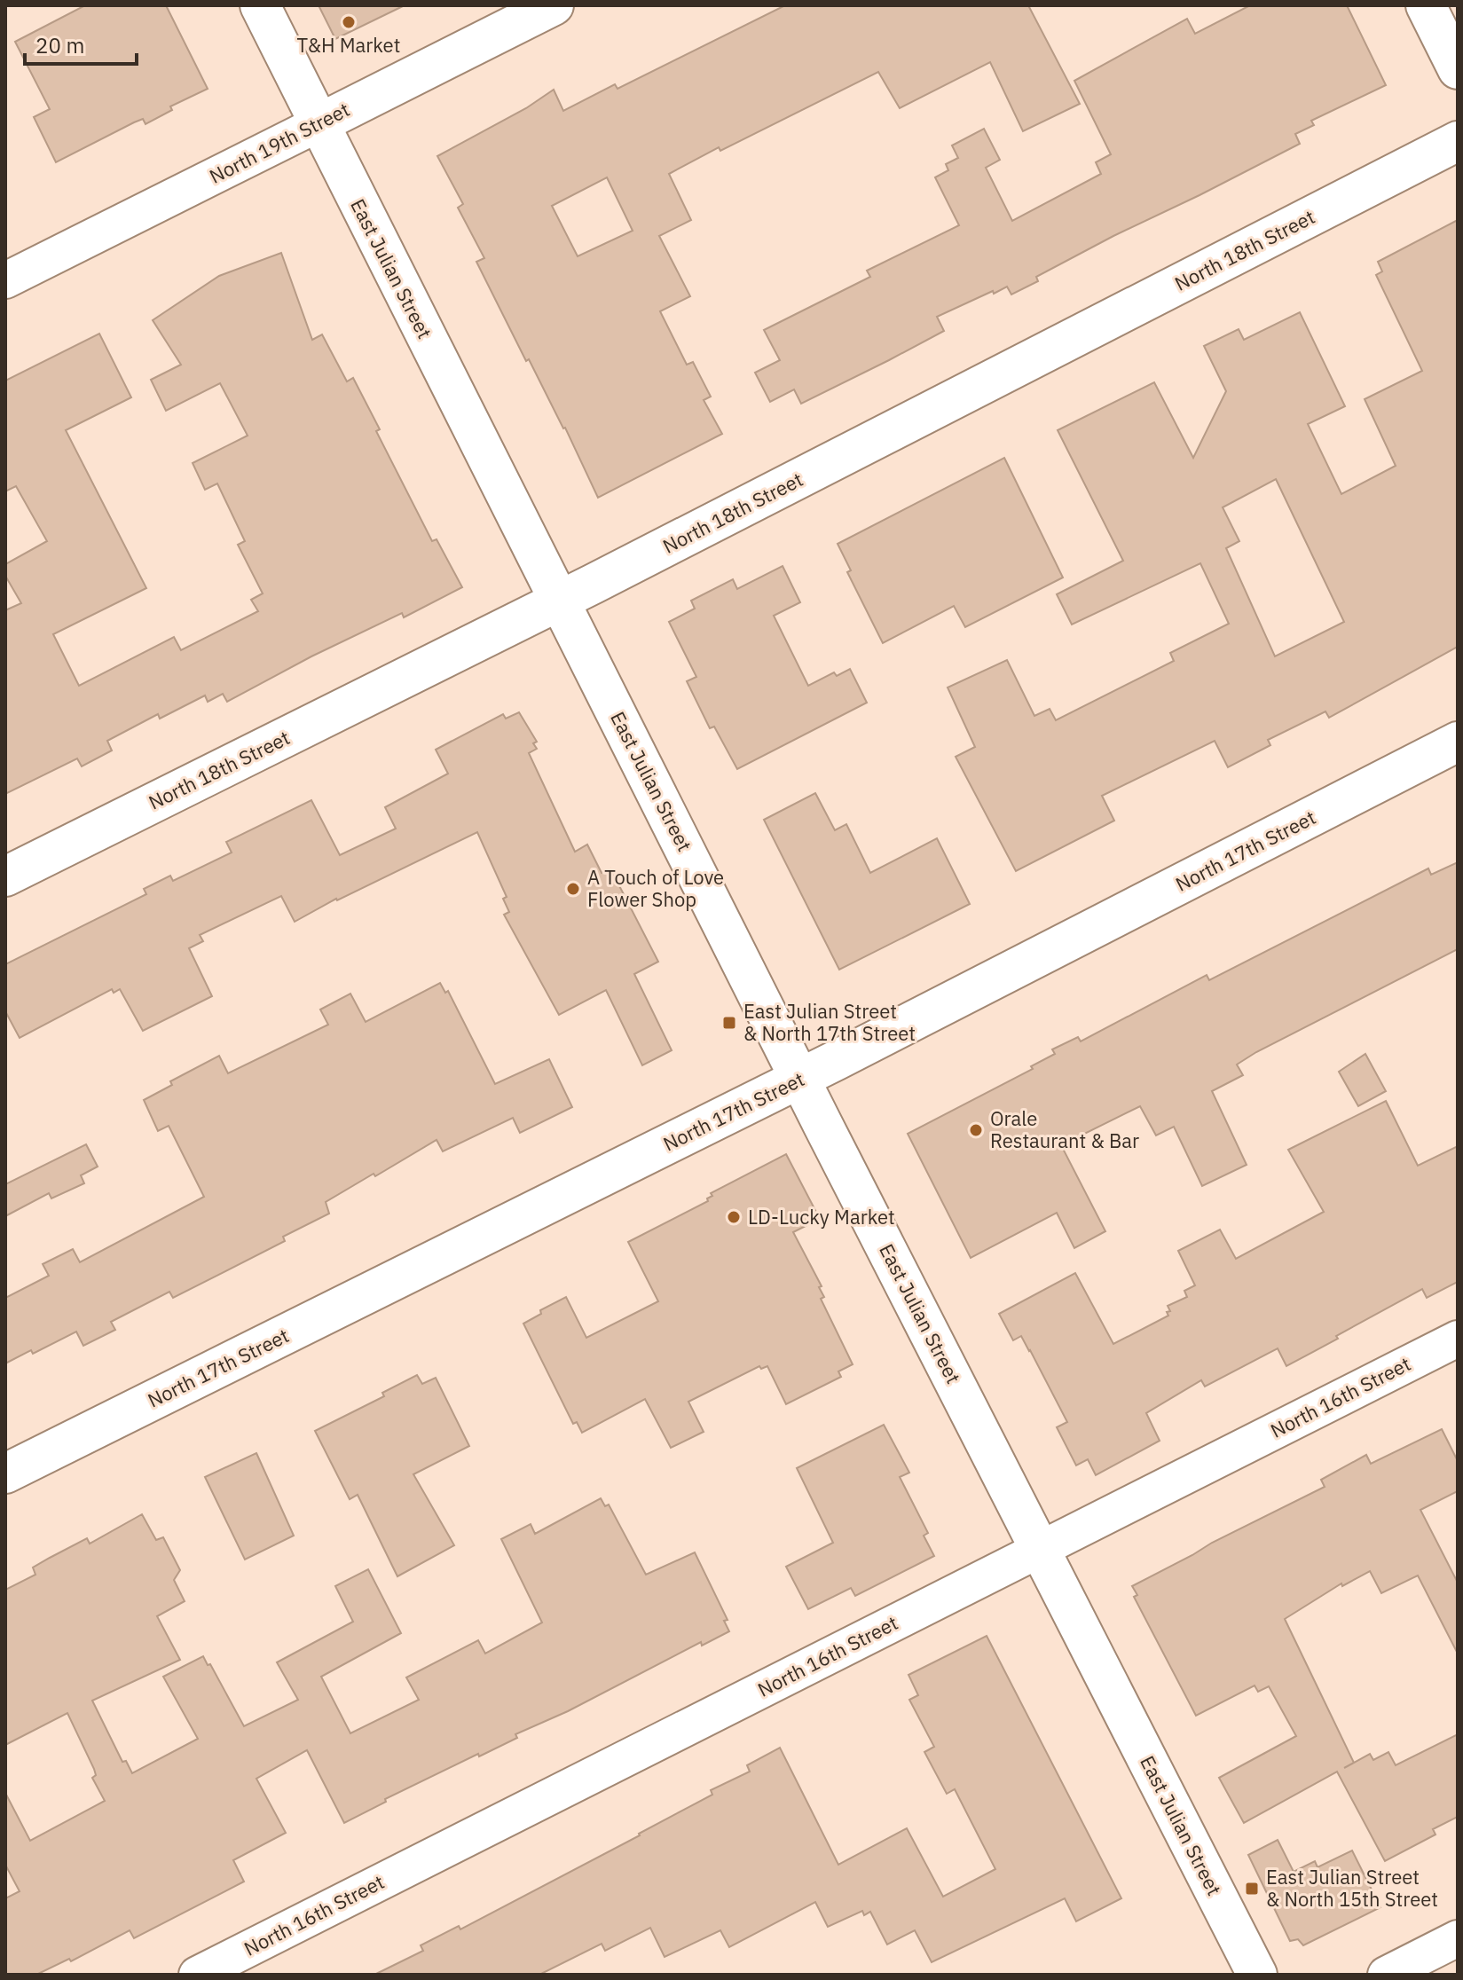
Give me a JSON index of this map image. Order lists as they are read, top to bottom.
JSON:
{
  "streets": {
    "main road": [
      "North 19th Street",
      "North 18th Street",
      "East Julian Street",
      "North 17th Street"
    ],
    "street": ["North 16th Street"]
  },
  "crossings": [
    ["North 19th Street", "East Julian Street"],
    ["North 18th Street", "East Julian Street"],
    ["East Julian Street", "North 17th Street"],
    ["East Julian Street", "North 16th Street"]
  ],
  "places": {
    "other": [
      "T&H Market",
      "A Touch of Love Flower Shop",
      "Orale Restaurant & Bar",
      "LD-Lucky Market"
    ],
    "transit": ["East Julian Street & North 17th Street", "East Julian Street & North 15th Street"]
  },
  "scale_bar": "20 m"
}
